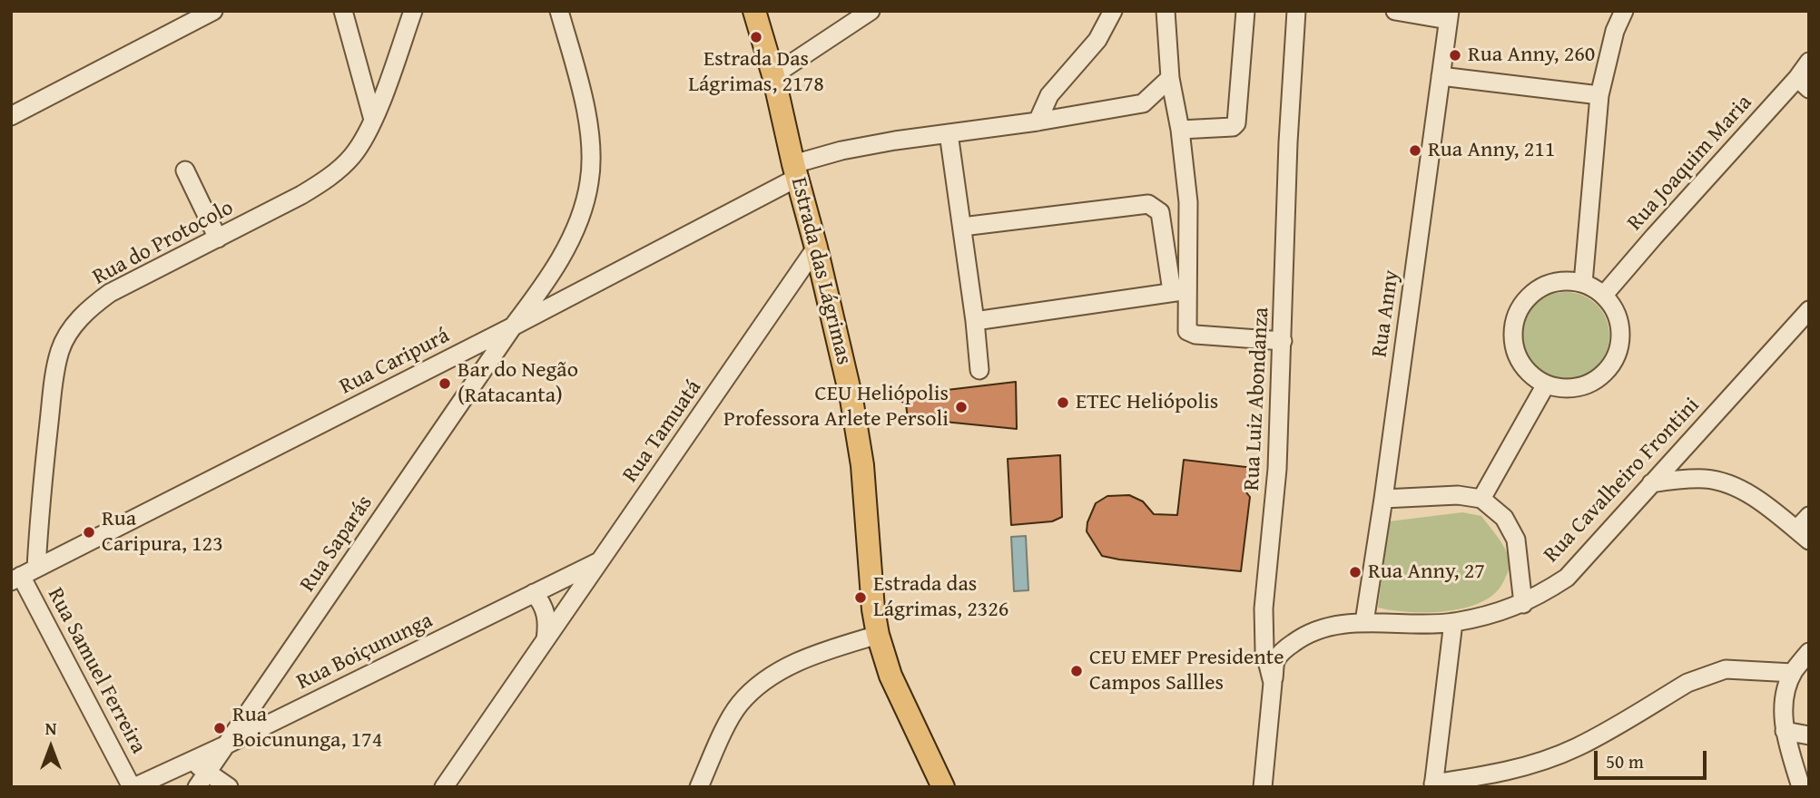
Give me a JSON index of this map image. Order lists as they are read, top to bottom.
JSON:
{
  "streets": {
    "main road": ["Estrada das Lágrimas"],
    "street": [
      "Rua Joaquim Maria",
      "Rua do Protocolo",
      "Rua Anny",
      "Rua Caripurá",
      "Rua Luiz Abondanza",
      "Rua Tamuatá",
      "Rua Cavalheiro Frontini",
      "Rua Saparás",
      "Rua Boiçununga",
      "Rua Samuel Ferreira"
    ]
  },
  "crossings": [
    ["Rua do Protocolo", "Rua Caripurá"],
    ["Rua do Protocolo", "Rua Samuel Ferreira"],
    ["Estrada das Lágrimas", "Rua Caripurá"],
    ["Estrada das Lágrimas", "Rua Tamuatá"],
    ["Rua Anny", "Rua Cavalheiro Frontini"],
    ["Rua Caripurá", "Rua Saparás"],
    ["Rua Caripurá", "Rua Samuel Ferreira"],
    ["Rua Luiz Abondanza", "Rua Cavalheiro Frontini"],
    ["Rua Tamuatá", "Rua Boiçununga"],
    ["Rua Saparás", "Rua Boiçununga"],
    ["Rua Boiçununga", "Rua Samuel Ferreira"]
  ],
  "places": [
    "Estrada Das Lágrimas, 2178",
    "Rua Anny, 260",
    "Rua Anny, 211",
    "Bar do Negão (Ratacanta)",
    "ETEC Heliópolis",
    "CEU Heliópolis Professora Arlete Persoli",
    "Rua Caripura, 123",
    "Rua Anny, 27",
    "Estrada das Lágrimas, 2326",
    "CEU EMEF Presidente Campos Sallles",
    "Rua Boicununga, 174"
  ],
  "scale_bar": "50 m",
  "north": "top"
}
